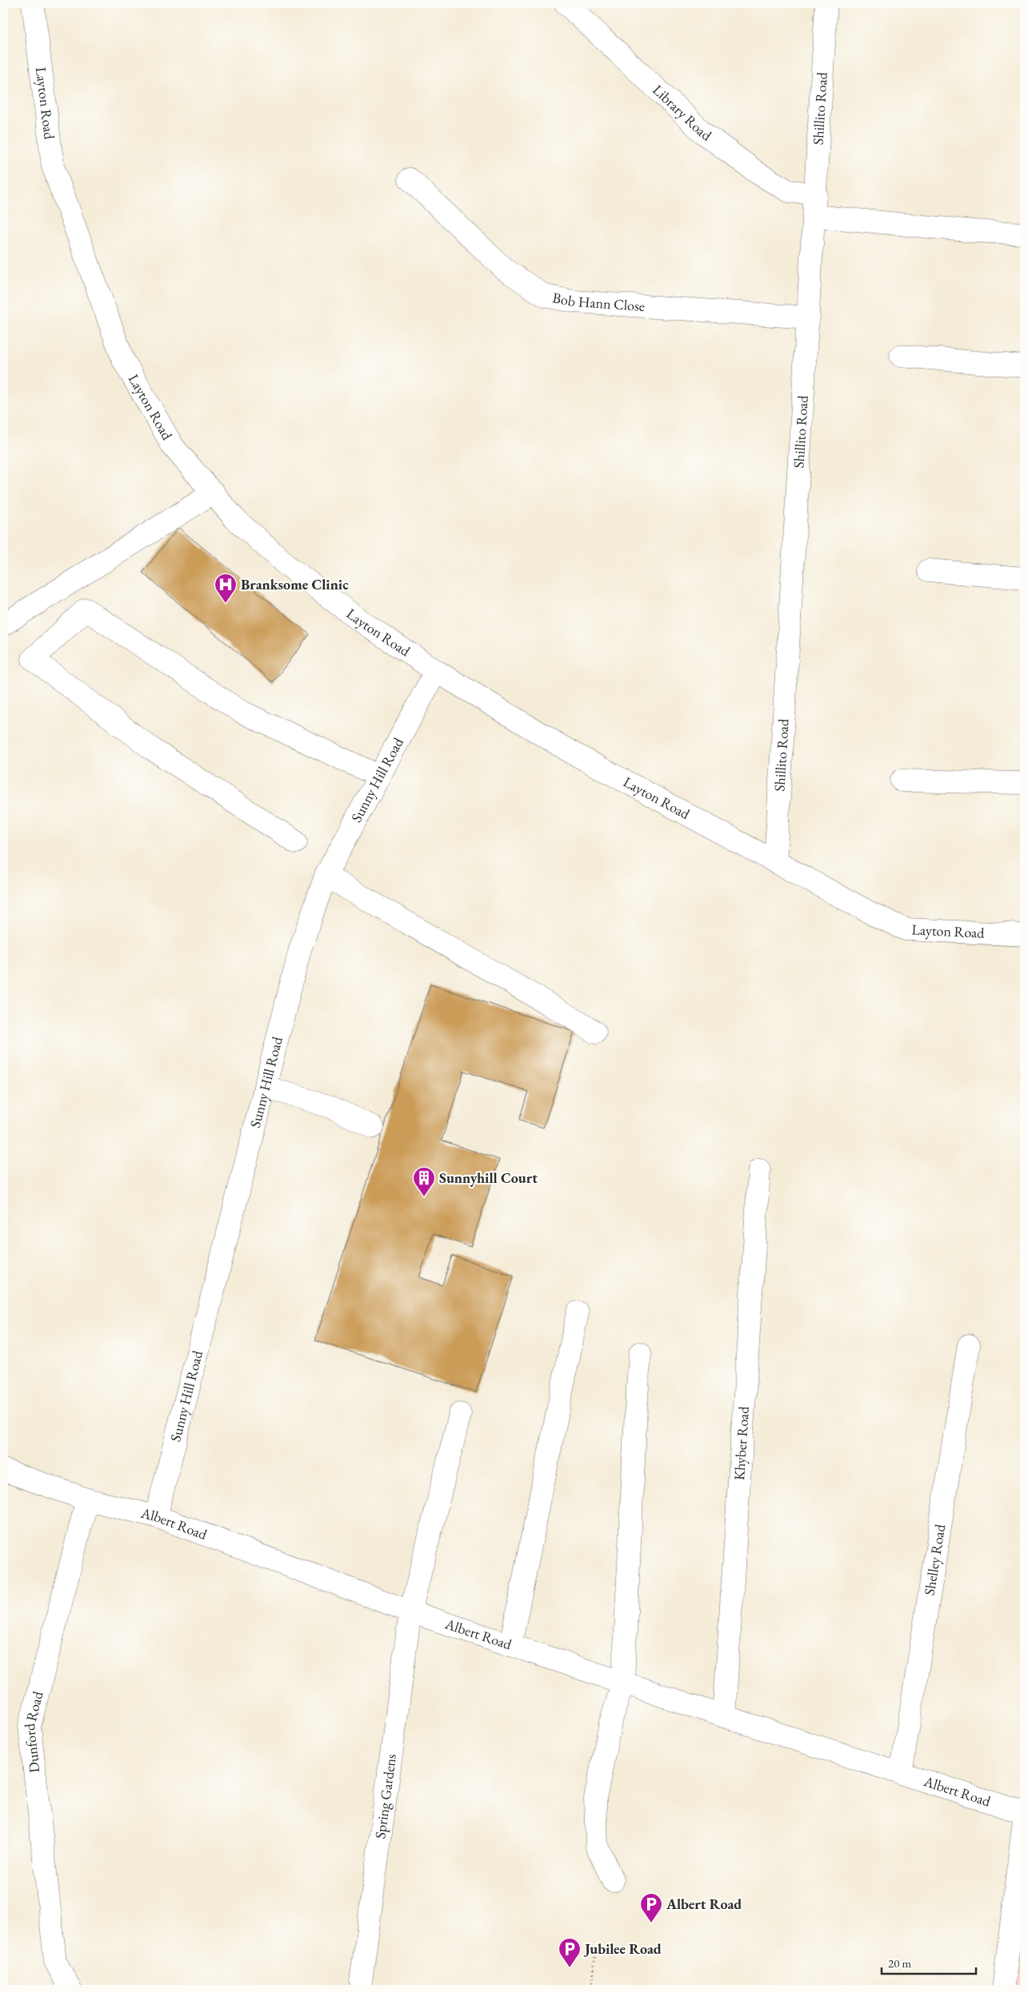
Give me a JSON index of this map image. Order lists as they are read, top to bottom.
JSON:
{
  "streets": {
    "street": [
      "Layton Road",
      "Shillito Road",
      "Library Road",
      "Bob Hann Close",
      "Sunny Hill Road",
      "Khyber Road",
      "Albert Road",
      "Shelley Road",
      "Dunford Road",
      "Spring Gardens"
    ]
  },
  "crossings": [
    ["Layton Road", "Shillito Road"],
    ["Layton Road", "Sunny Hill Road"],
    ["Shillito Road", "Library Road"],
    ["Shillito Road", "Bob Hann Close"],
    ["Sunny Hill Road", "Albert Road"],
    ["Khyber Road", "Albert Road"],
    ["Albert Road", "Shelley Road"],
    ["Albert Road", "Dunford Road"],
    ["Albert Road", "Spring Gardens"]
  ],
  "places": {
    "hospital": ["Branksome Clinic"],
    "building": ["Sunnyhill Court"],
    "parking": ["Albert Road", "Jubilee Road"]
  },
  "scale_bar": "20 m"
}
